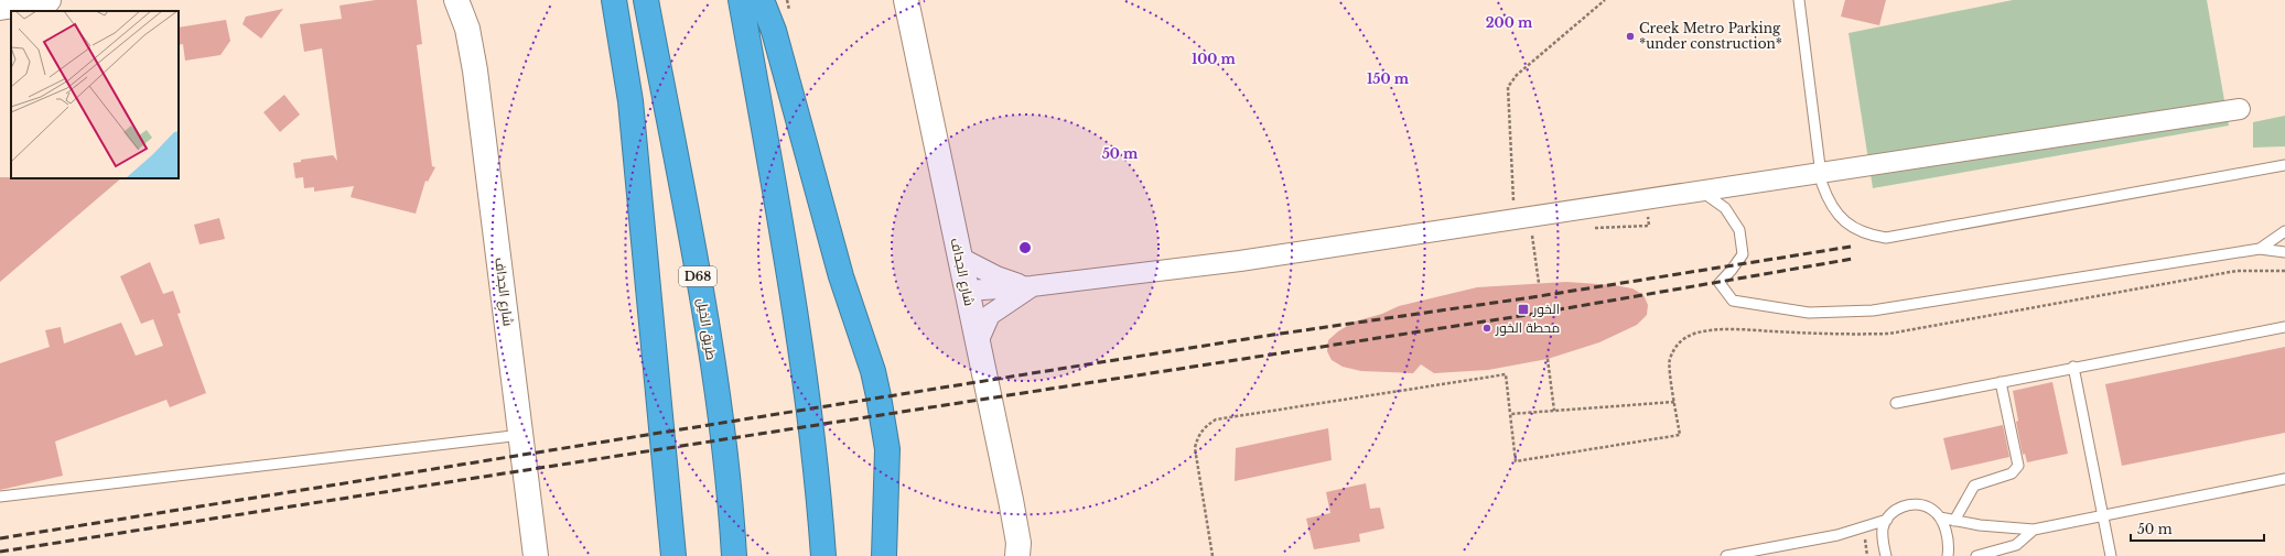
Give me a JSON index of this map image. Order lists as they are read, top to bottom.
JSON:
{
  "streets": {
    "highway": ["D68", "طريق الخيل"],
    "street": ["شارع الجداف"]
  },
  "places": {
    "other": ["Creek Metro Parking *under construction*", "محطة الخور"],
    "transit": ["الخور"]
  },
  "scale_bar": "50 m",
  "rings": [
    "200 m",
    "100 m",
    "150 m",
    "50 m"
  ]
}
